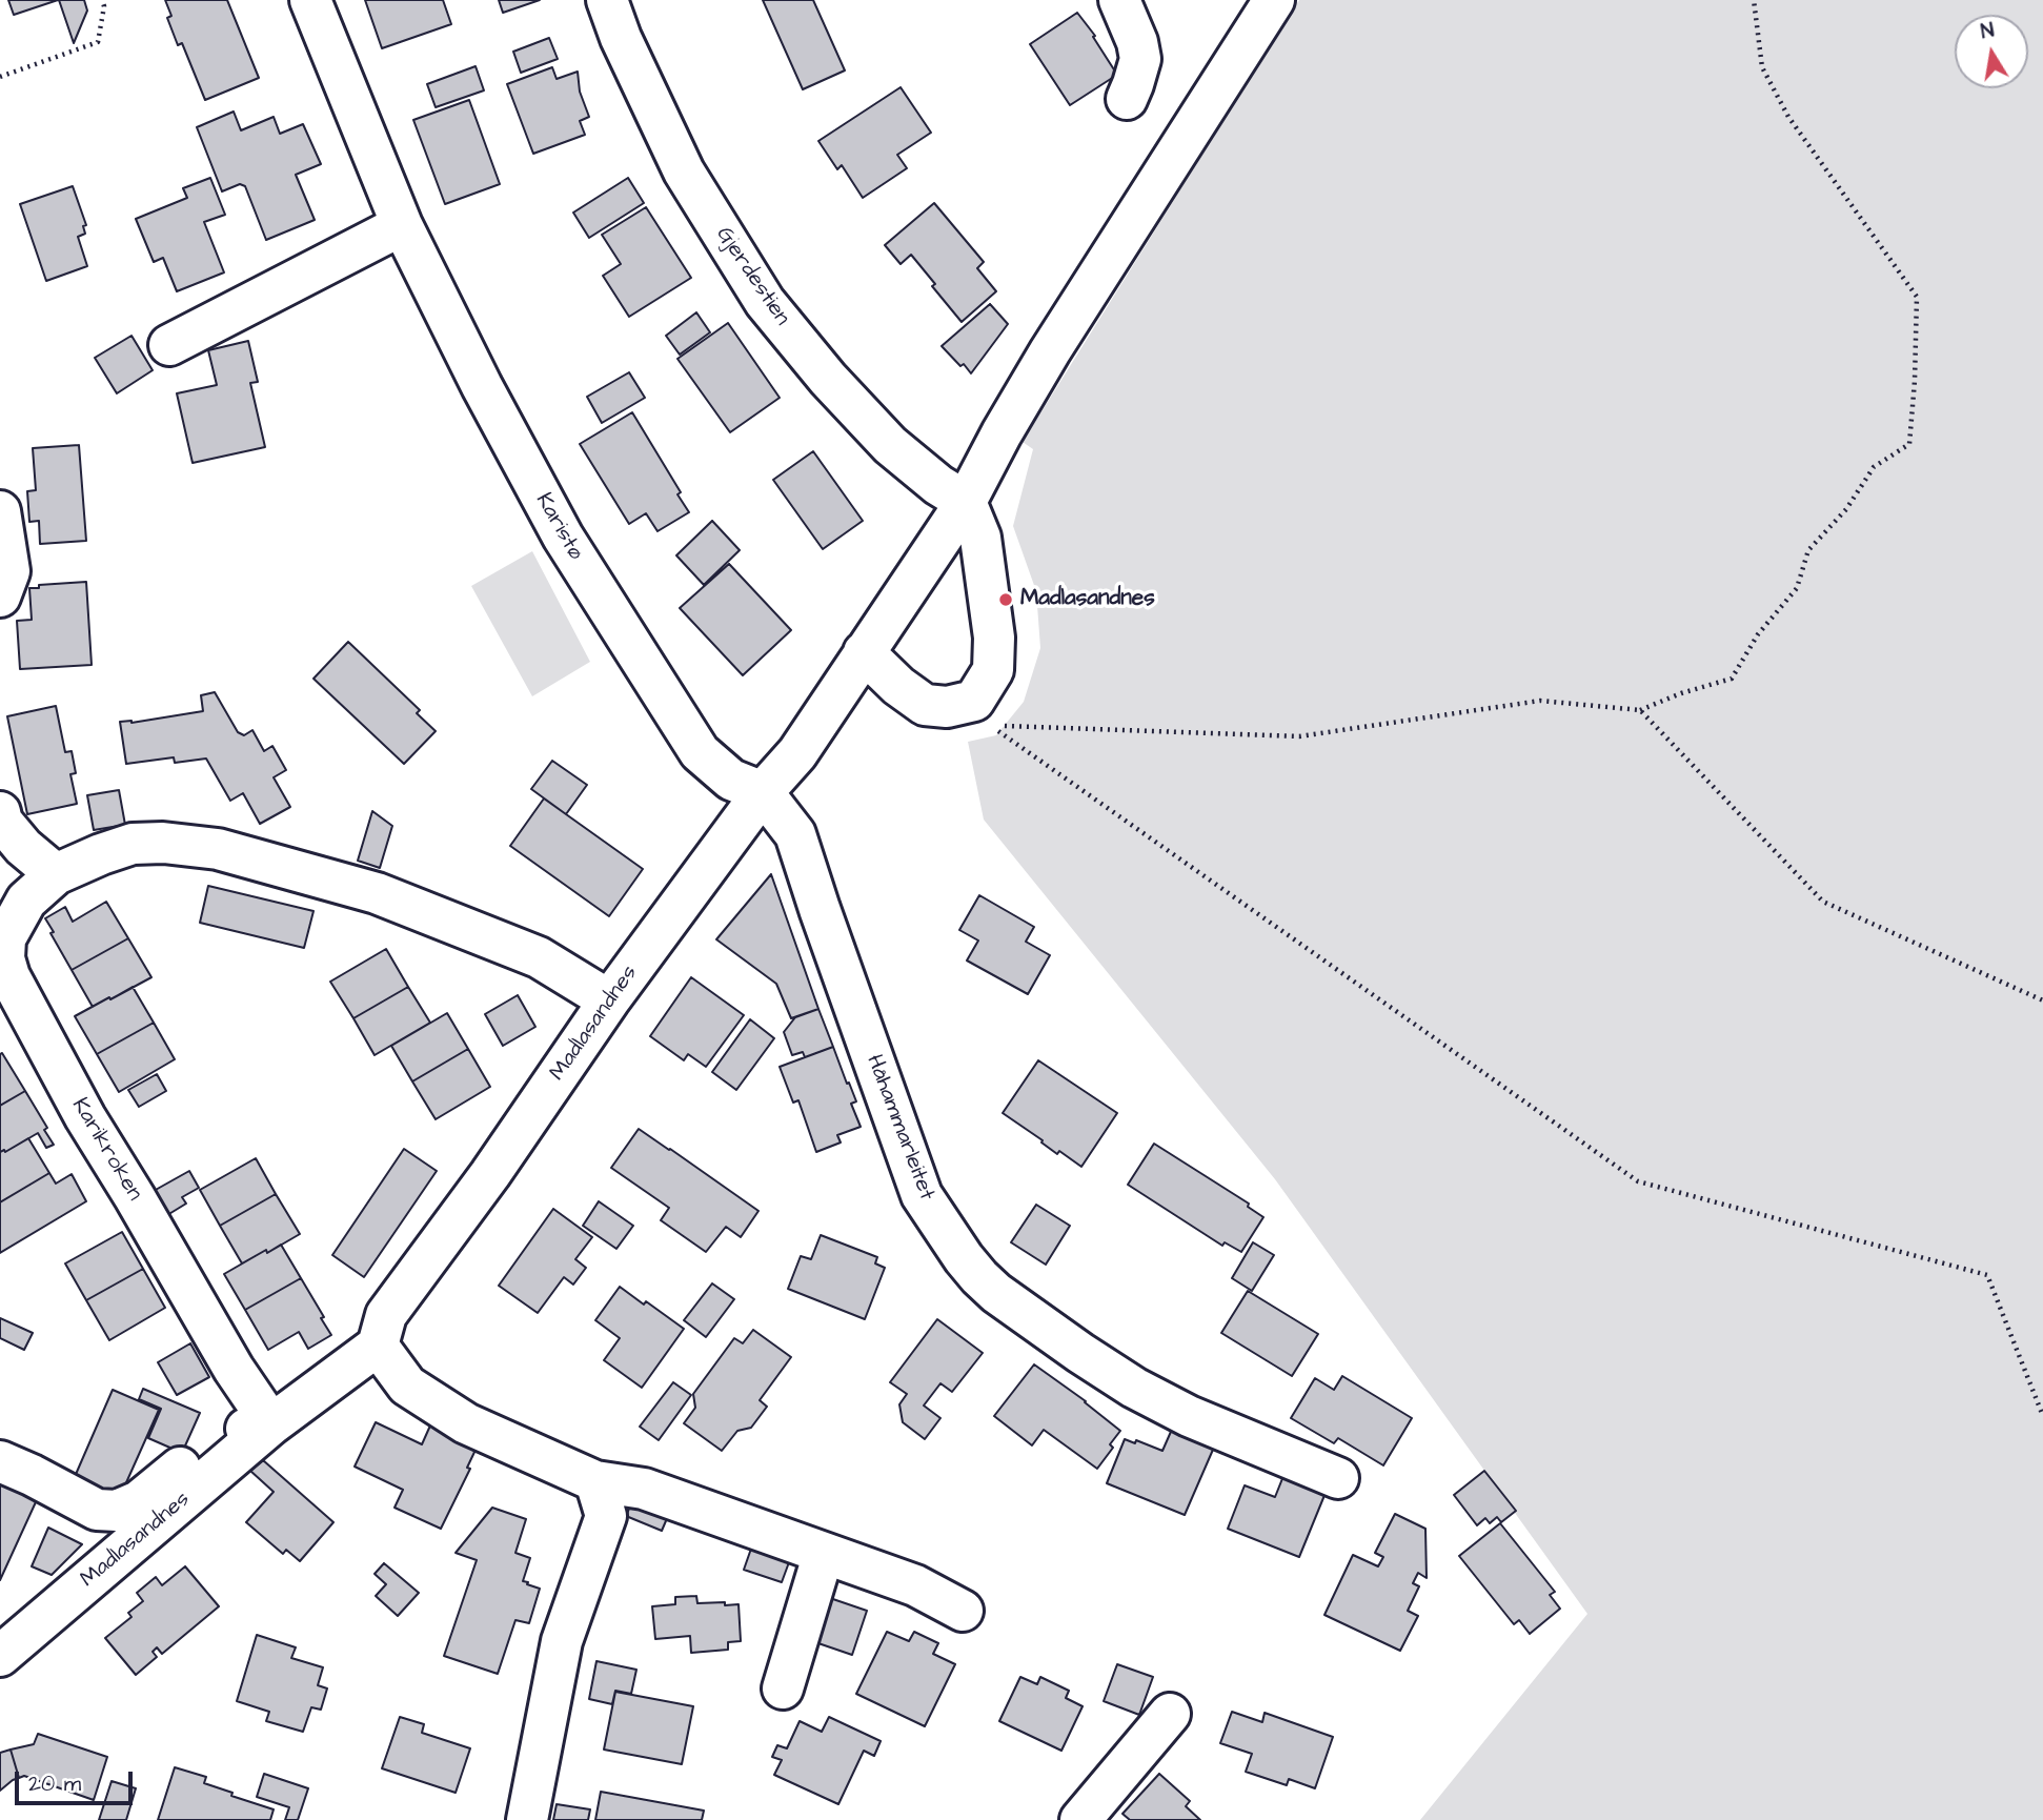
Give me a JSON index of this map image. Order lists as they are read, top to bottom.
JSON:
{
  "streets": {
    "street": [
      "Gjerdestien",
      "Karistø",
      "Madlasandnes",
      "Håhammarleitet",
      "Karikroken"
    ]
  },
  "crossings": [
    ["Gjerdestien", "Madlasandnes"],
    ["Karistø", "Madlasandnes"],
    ["Karistø", "Håhammarleitet"],
    ["Madlasandnes", "Håhammarleitet"],
    ["Madlasandnes", "Karikroken"]
  ],
  "places": ["Madlasandnes"],
  "scale_bar": "20 m",
  "north": "top"
}
